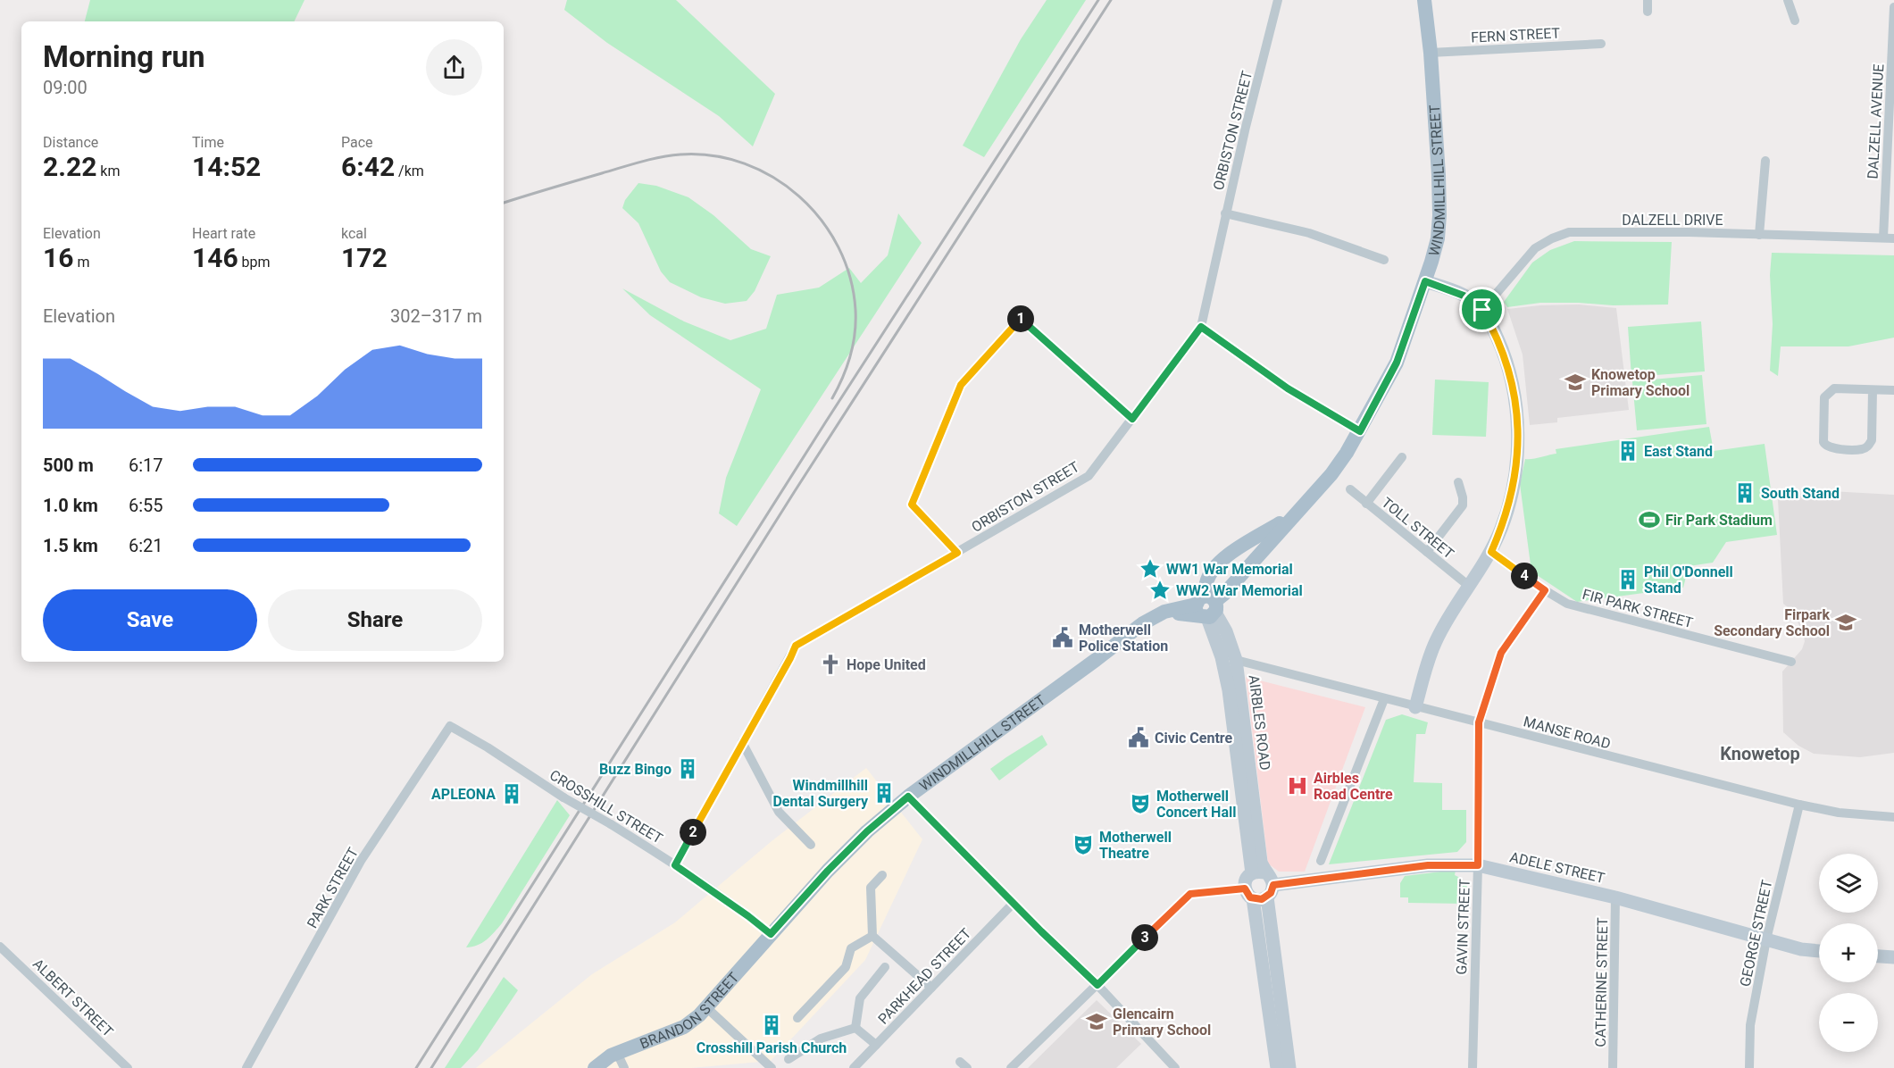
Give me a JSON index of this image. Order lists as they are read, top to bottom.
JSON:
{
  "streets": {
    "main road": ["WINDMILLHILL STREET", "BRANDON STREET"],
    "street": [
      "FERN STREET",
      "DALZELL AVENUE",
      "ORBISTON STREET",
      "DALZELL DRIVE",
      "TOLL STREET",
      "FIR PARK STREET",
      "AIRBLES ROAD",
      "MANSE ROAD",
      "CROSSHILL STREET",
      "ADELE STREET",
      "PARK STREET",
      "GAVIN STREET",
      "GEORGE STREET",
      "PARKHEAD STREET",
      "CATHERINE STREET",
      "ALBERT STREET"
    ]
  },
  "crossings": [
    ["FERN STREET", "WINDMILLHILL STREET"],
    ["DALZELL AVENUE", "DALZELL DRIVE"],
    ["ORBISTON STREET", "CROSSHILL STREET"],
    ["WINDMILLHILL STREET", "AIRBLES ROAD"],
    ["WINDMILLHILL STREET", "CROSSHILL STREET"],
    ["WINDMILLHILL STREET", "BRANDON STREET"],
    ["FIR PARK STREET", "GAVIN STREET"],
    ["AIRBLES ROAD", "MANSE ROAD"],
    ["AIRBLES ROAD", "ADELE STREET"],
    ["MANSE ROAD", "GAVIN STREET"],
    ["MANSE ROAD", "GEORGE STREET"],
    ["CROSSHILL STREET", "PARK STREET"],
    ["CROSSHILL STREET", "BRANDON STREET"],
    ["ADELE STREET", "GAVIN STREET"],
    ["ADELE STREET", "GEORGE STREET"],
    ["ADELE STREET", "CATHERINE STREET"]
  ],
  "districts": ["Knowetop"],
  "places": {
    "school or university": ["Knowetop Primary School", "Firpark Secondary School", "Glencairn Primary School"],
    "building": [
      "East Stand",
      "South Stand",
      "Phil O'Donnell Stand",
      "Buzz Bingo",
      "Windmillhill Dental Surgery",
      "APLEONA",
      "Crosshill Parish Church"
    ],
    "sports": ["Fir Park Stadium"],
    "place": ["WW1 War Memorial", "WW2 War Memorial"],
    "public building": ["Motherwell Police Station", "Civic Centre"],
    "church": ["Hope United"],
    "hospital": ["Airbles Road Centre"],
    "theatre": ["Motherwell Concert Hall", "Motherwell Theatre"]
  },
  "page": {
    "heading": ["Morning run", "09:00"],
    "stats": [
      ["Distance", "2.22 km"],
      ["Time", "14:52"],
      ["Pace", "6:42 /km"],
      ["Elevation", "16 m"],
      ["Heart rate", "146 bpm"],
      ["kcal", "172"]
    ],
    "chart": ["Elevation", "302–317 m"],
    "pins": [
      "1",
      "4",
      "2",
      "3"
    ],
    "list": [
      {
        "name": "500 m",
        "note": "6:17"
      },
      {
        "name": "1.0 km",
        "note": "6:55"
      },
      {
        "name": "1.5 km",
        "note": "6:21"
      }
    ],
    "buttons": ["Save", "Share"],
    "map_buttons": ["+", "−"]
  }
}
